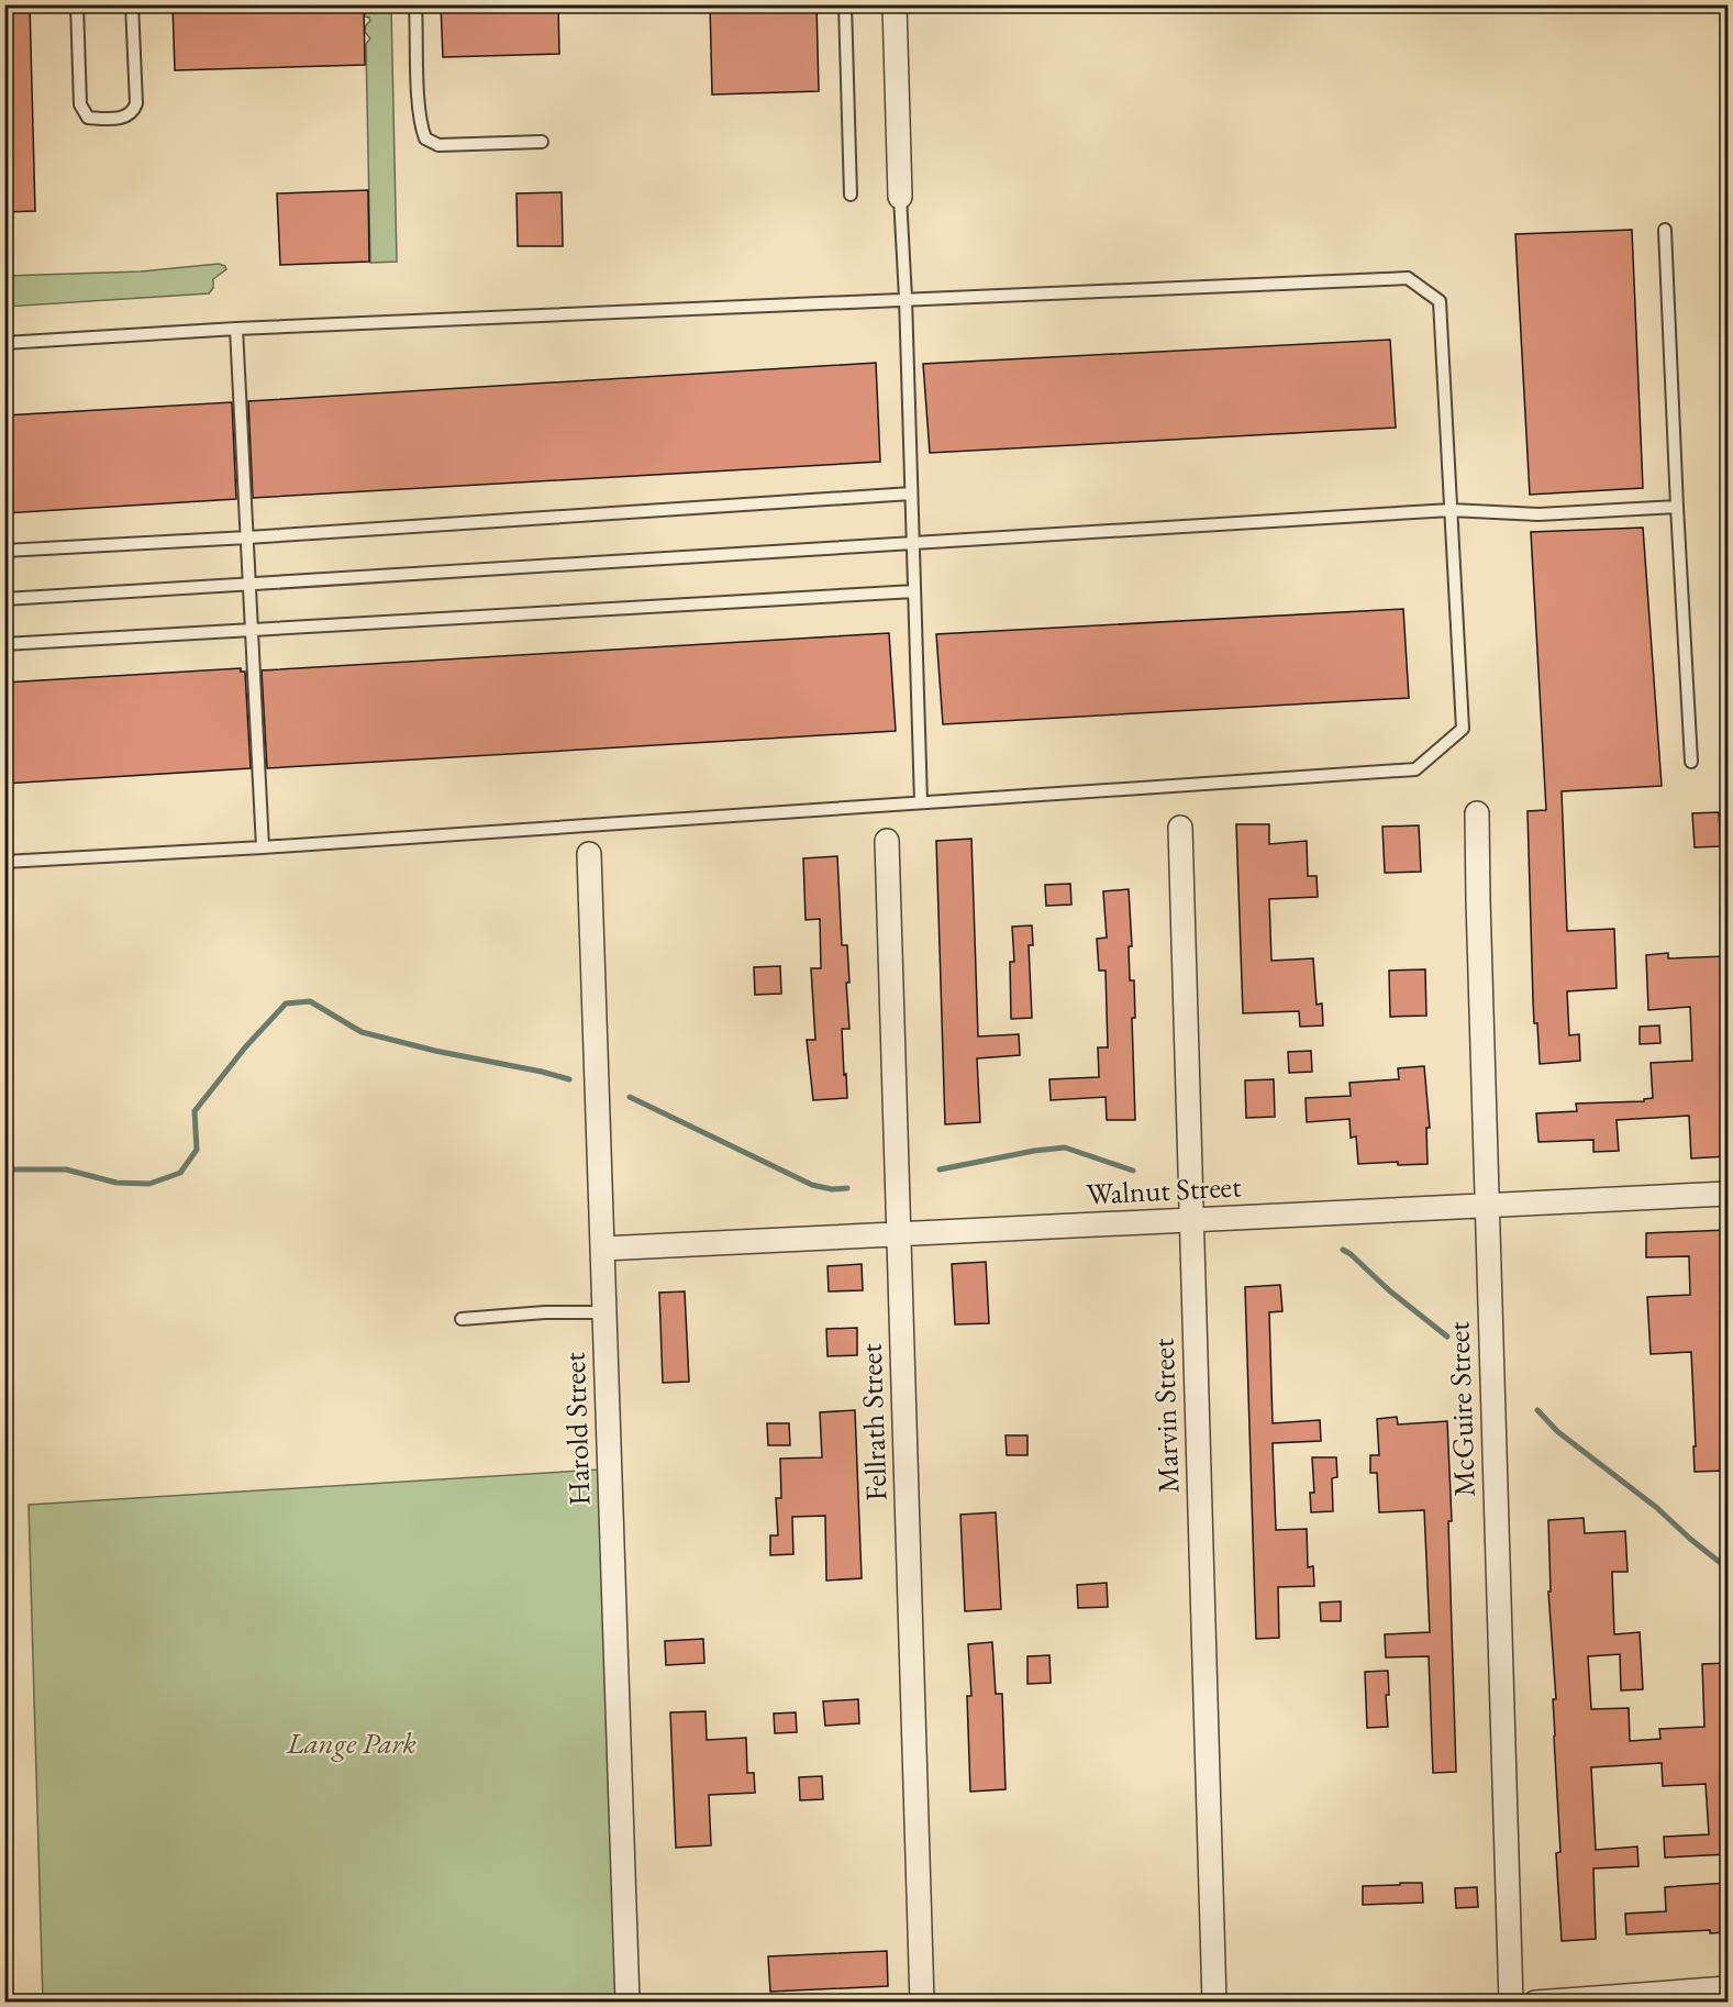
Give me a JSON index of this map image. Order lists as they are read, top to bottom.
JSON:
{
  "streets": {
    "street": [
      "Walnut Street",
      "McGuire Street",
      "Marvin Street",
      "Fellrath Street",
      "Harold Street"
    ]
  },
  "crossings": [
    ["Walnut Street", "McGuire Street"],
    ["Walnut Street", "Marvin Street"],
    ["Walnut Street", "Fellrath Street"],
    ["Walnut Street", "Harold Street"]
  ],
  "parks": ["Lange Park"]
}
